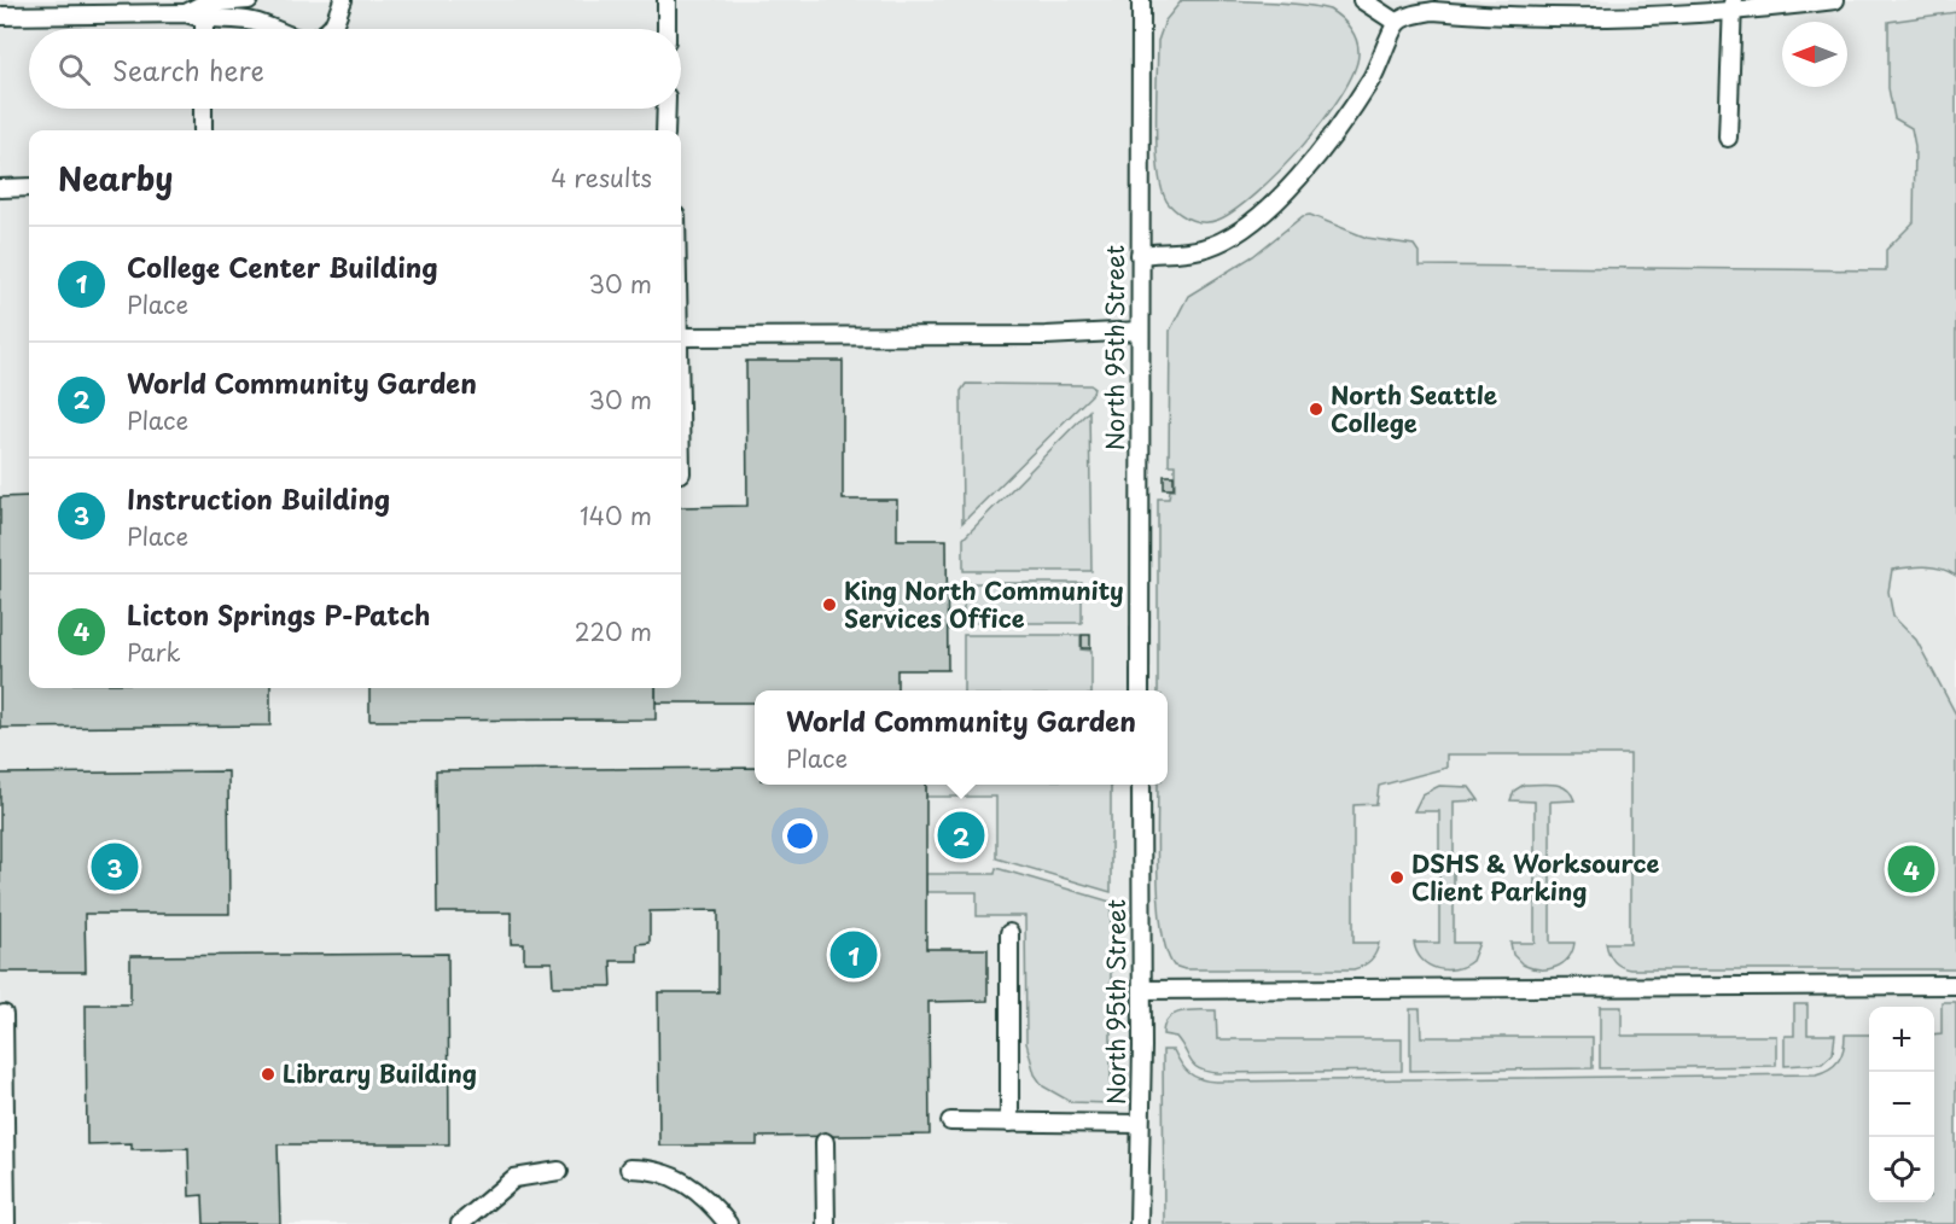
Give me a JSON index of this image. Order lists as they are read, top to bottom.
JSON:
{
  "streets": {
    "lane": ["North 95th Street"]
  },
  "places": [
    "North Seattle College",
    "King North Community Services Office",
    "DSHS & Worksource Client Parking",
    "Library Building"
  ],
  "north": "left",
  "page": {
    "search": "Search here",
    "heading": ["Nearby", "4 results"],
    "list": [
      {
        "mark": "1",
        "name": "College Center Building",
        "note": "Place",
        "value": "30 m"
      },
      {
        "mark": "2",
        "name": "World Community Garden",
        "note": "Place",
        "value": "30 m"
      },
      {
        "mark": "3",
        "name": "Instruction Building",
        "note": "Place",
        "value": "140 m"
      },
      {
        "mark": "4",
        "name": "Licton Springs P-Patch",
        "note": "Park",
        "value": "220 m"
      }
    ],
    "popup": ["World Community Garden", "Place"],
    "pins": [
      "2",
      "3",
      "4",
      "1"
    ],
    "map_buttons": ["+", "−"]
  }
}
